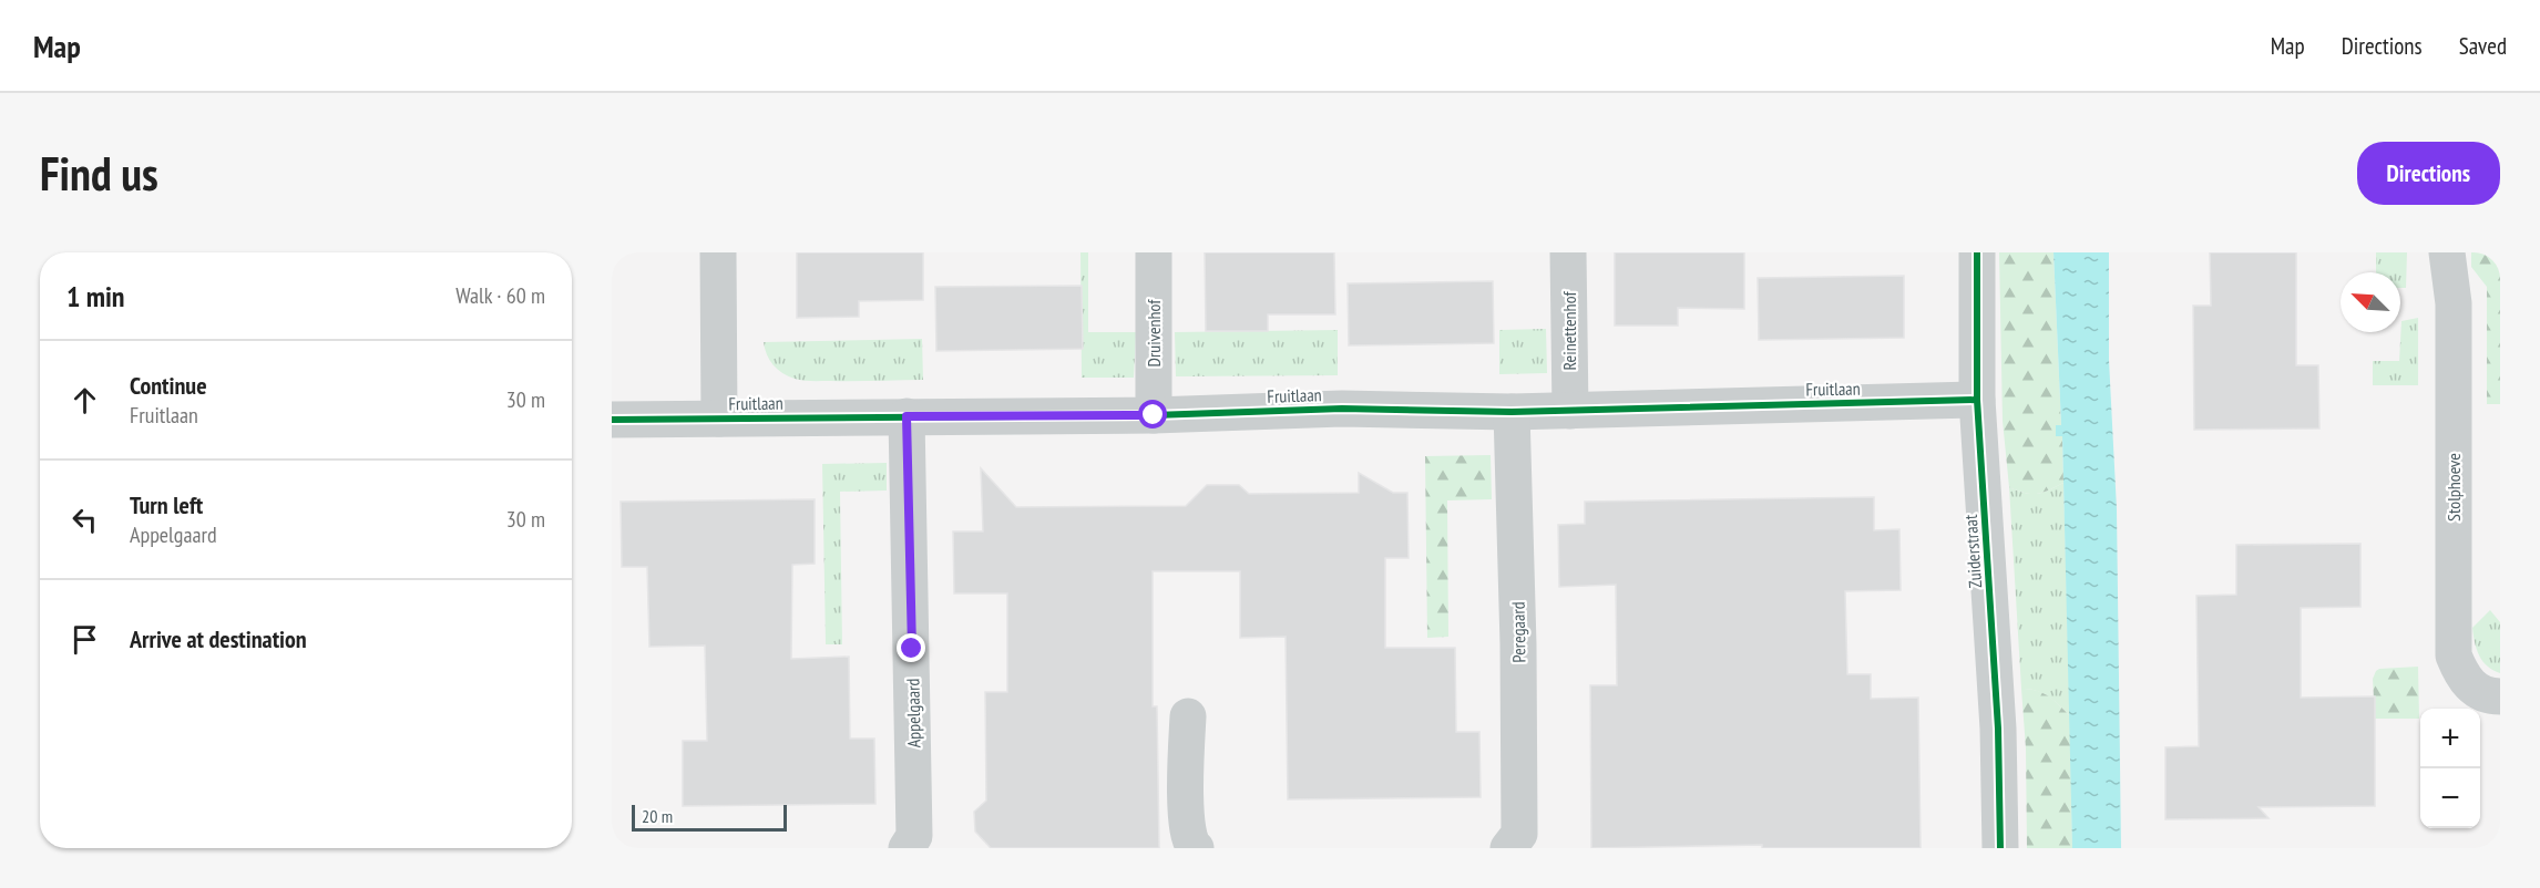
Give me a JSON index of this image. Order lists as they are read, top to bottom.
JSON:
{
  "streets": {
    "street": [
      "Reinettenhof",
      "Druivenhof",
      "Fruitlaan",
      "Stolphoeve",
      "Zuiderstraat",
      "Peregaard",
      "Appelgaard"
    ]
  },
  "crossings": [
    ["Reinettenhof", "Fruitlaan"],
    ["Druivenhof", "Fruitlaan"],
    ["Fruitlaan", "Zuiderstraat"],
    ["Fruitlaan", "Peregaard"],
    ["Fruitlaan", "Appelgaard"]
  ],
  "scale_bar": "20 m",
  "north": "top left",
  "page": {
    "header": "Map",
    "nav": ["Map", "Directions", "Saved"],
    "buttons": "Directions",
    "title": "Find us",
    "heading": ["1 min", "Walk · 60 m"],
    "list": [
      ["Continue", "Fruitlaan", "30 m"],
      ["Turn left", "Appelgaard", "30 m"],
      "Arrive at destination"
    ],
    "map_buttons": ["+", "−"],
    "scale": "20 m"
  }
}
